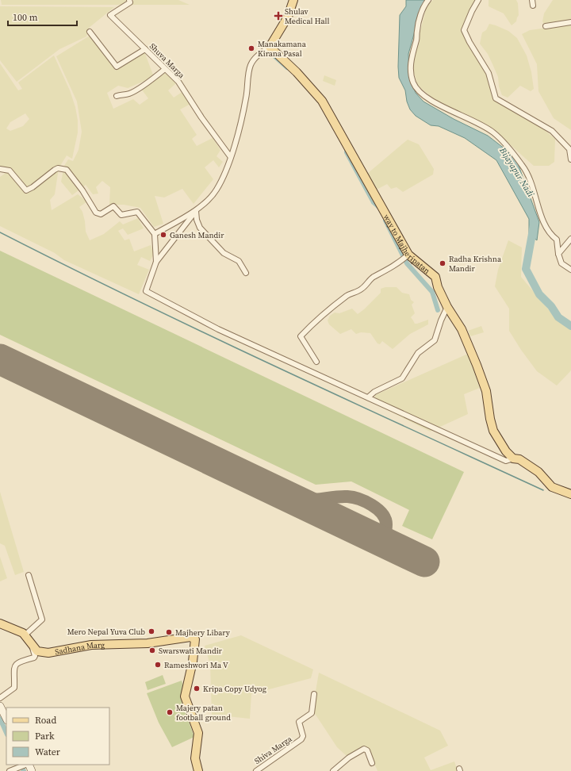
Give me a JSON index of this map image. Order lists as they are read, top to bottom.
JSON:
{
  "streets": {
    "main road": ["way to Majheripatan", "Sadhana Marg"],
    "street": ["Shuva Marga", "Shiva Marga"]
  },
  "water": ["Bijayapur Nadi"],
  "places": {
    "health": ["Shulav Medical Hall"],
    "other": [
      "Manakamana Kirana Pasal",
      "Ganesh Mandir",
      "Radha Krishna Mandir",
      "Mero Nepal Yuva Club",
      "Majhery Libary",
      "Swarswati Mandir",
      "Rameshwori Ma V",
      "Kripa Copy Udyog",
      "Majery patan football ground"
    ]
  },
  "legend": ["Road", "Park", "Water"],
  "scale_bar": "100 m"
}
